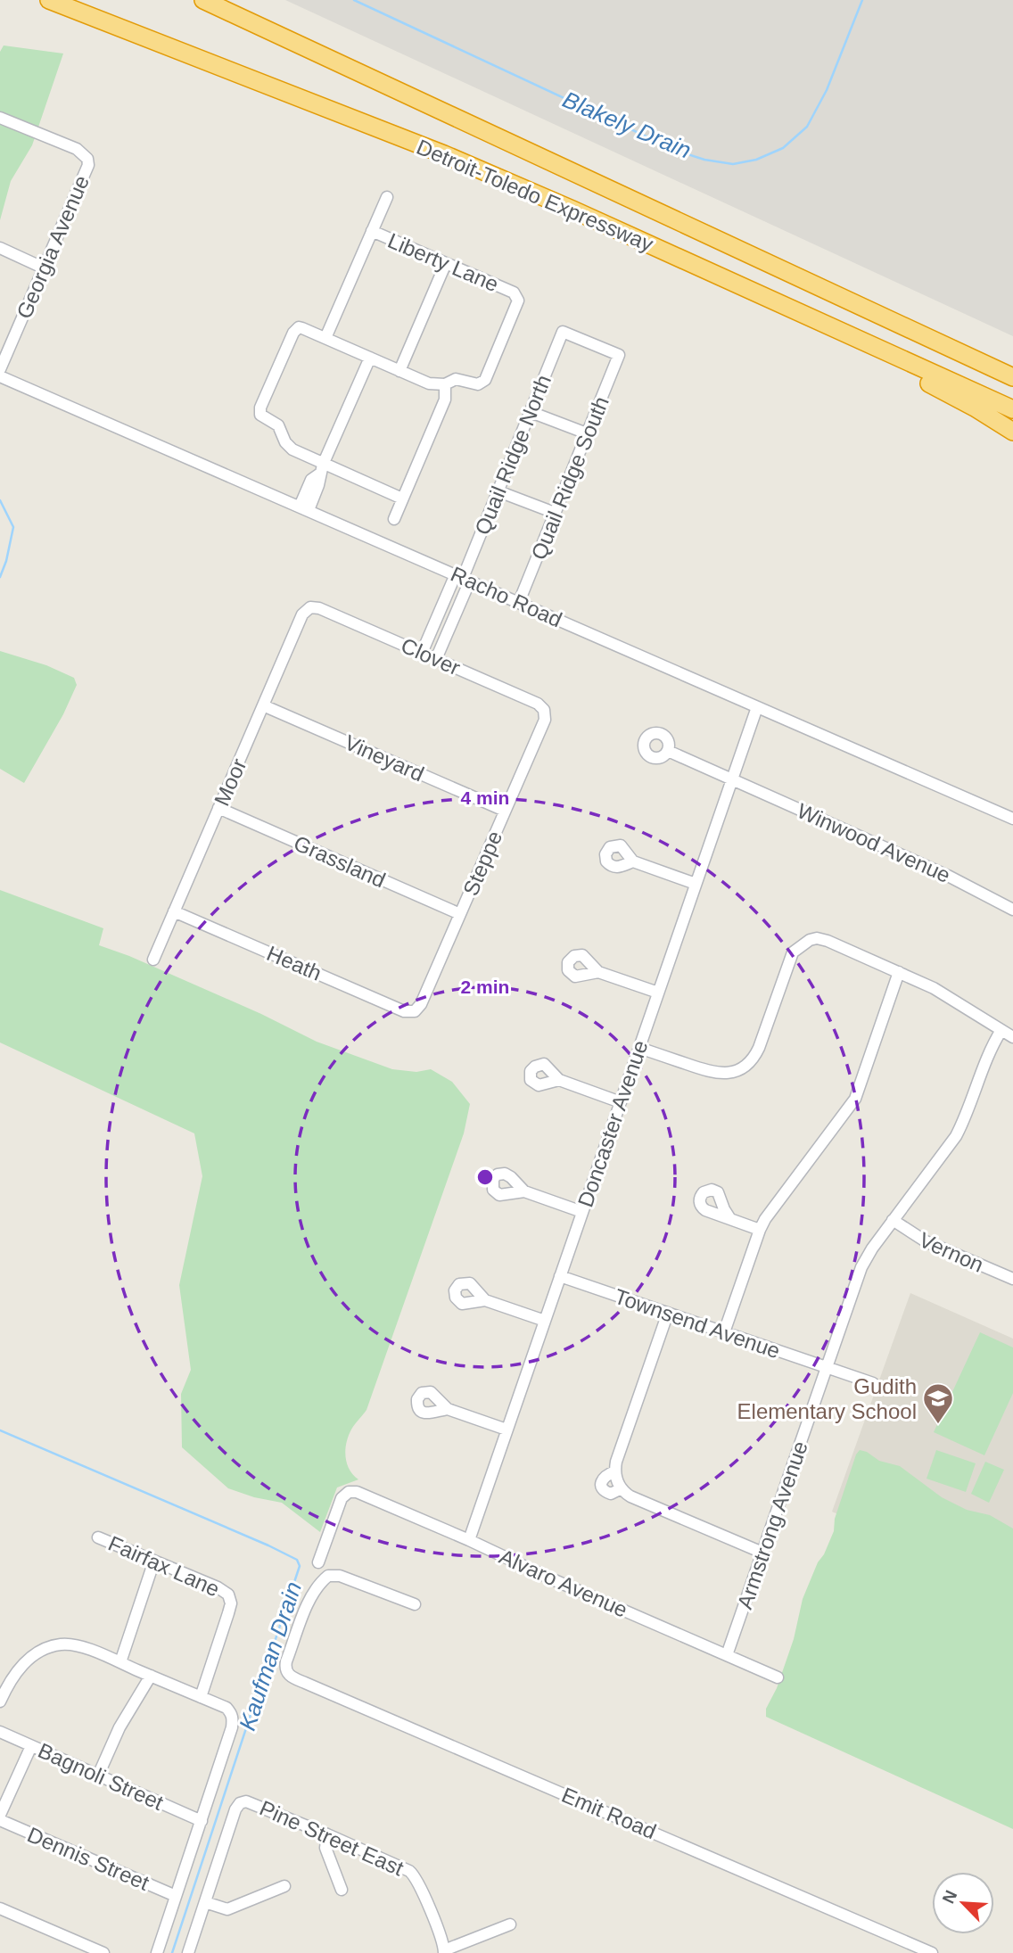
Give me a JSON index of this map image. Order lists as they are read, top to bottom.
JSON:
{
  "streets": {
    "highway": ["Detroit-Toledo Expressway"],
    "street": [
      "Georgia Avenue",
      "Liberty Lane",
      "Quail Ridge North",
      "Quail Ridge South",
      "Racho Road",
      "Clover",
      "Vineyard",
      "Moor",
      "Winwood Avenue",
      "Grassland",
      "Steppe",
      "Heath",
      "Doncaster Avenue",
      "Vernon",
      "Townsend Avenue",
      "Armstrong Avenue",
      "Fairfax Lane",
      "Alvaro Avenue",
      "Bagnoli Street",
      "Emit Road",
      "Pine Street East",
      "Dennis Street"
    ]
  },
  "crossings": [
    ["Quail Ridge North", "Quail Ridge South"],
    ["Quail Ridge North", "Racho Road"],
    ["Quail Ridge South", "Racho Road"],
    ["Racho Road", "Doncaster Avenue"],
    ["Clover", "Moor"],
    ["Clover", "Steppe"],
    ["Vineyard", "Moor"],
    ["Vineyard", "Steppe"],
    ["Moor", "Grassland"],
    ["Moor", "Heath"],
    ["Winwood Avenue", "Doncaster Avenue"],
    ["Grassland", "Steppe"],
    ["Steppe", "Heath"],
    ["Doncaster Avenue", "Townsend Avenue"],
    ["Doncaster Avenue", "Alvaro Avenue"],
    ["Vernon", "Armstrong Avenue"],
    ["Townsend Avenue", "Armstrong Avenue"],
    ["Armstrong Avenue", "Alvaro Avenue"]
  ],
  "water": ["Blakely Drain", "Kaufman Drain"],
  "places": {
    "school or university": ["Gudith Elementary School"]
  },
  "north": "top left",
  "rings": ["4 min", "2 min"]
}
